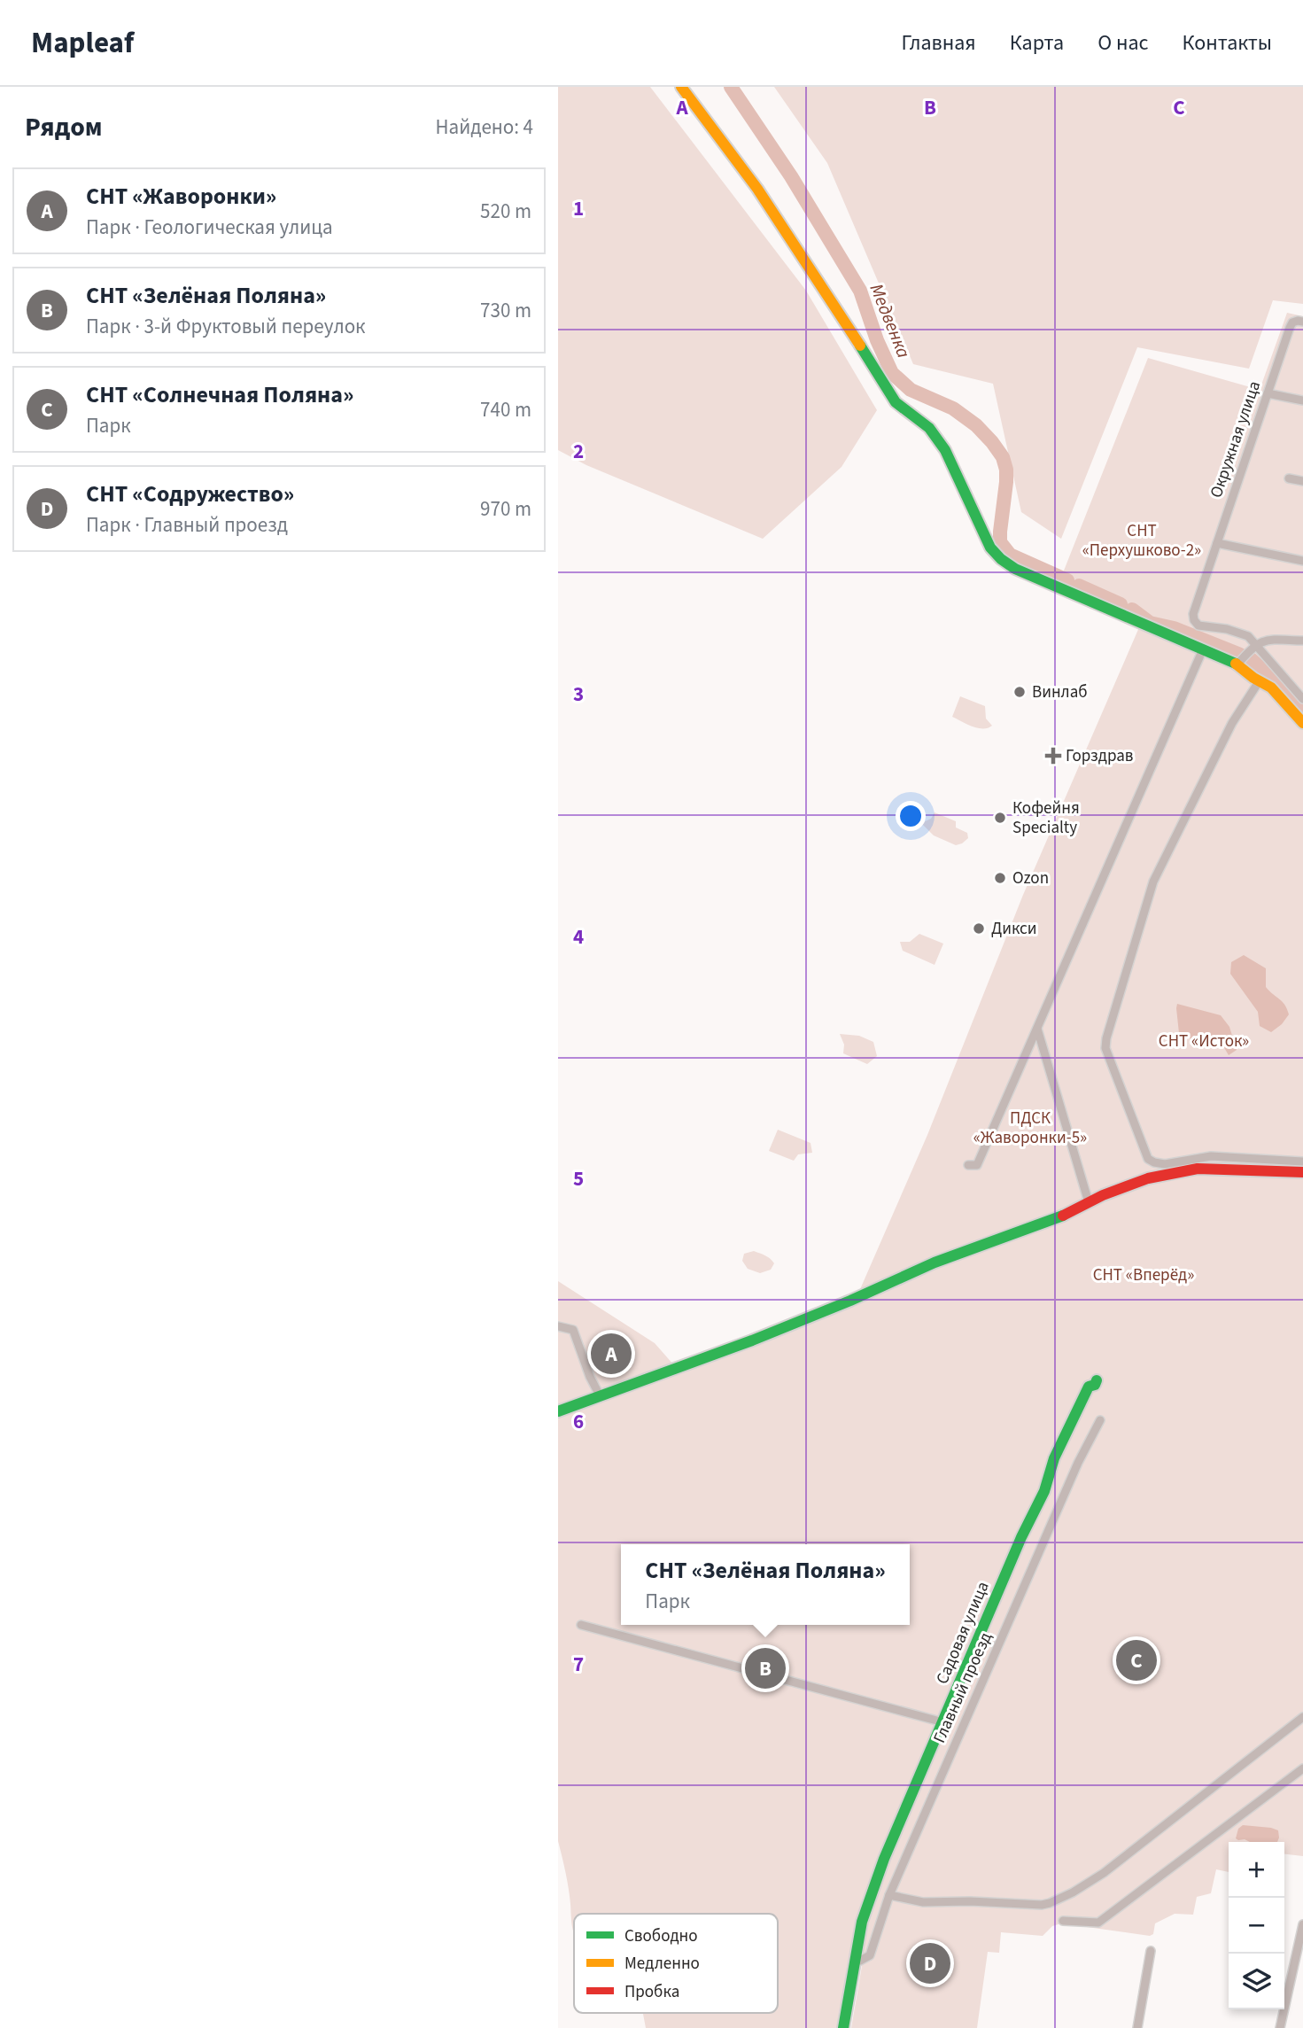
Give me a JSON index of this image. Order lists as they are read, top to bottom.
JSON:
{
  "streets": {
    "street": ["Окружная улица", "Садовая улица", "Главный проезд"]
  },
  "crossings": [
    ["Садовая улица", "Главный проезд"]
  ],
  "water": ["Медвенка"],
  "parks": [
    "СНТ «Перхушково-2»",
    "СНТ «Исток»",
    "ПДСК «Жаворонки-5»",
    "СНТ «Вперёд»"
  ],
  "places": {
    "other": [
      "Винлаб",
      "Кофейня Specialty",
      "Ozon",
      "Дикси"
    ],
    "health": ["Горздрав"]
  },
  "legend": ["Свободно", "Медленно", "Пробка"],
  "page": {
    "header": "Mapleaf",
    "nav": [
      "Главная",
      "Карта",
      "О нас",
      "Контакты"
    ],
    "heading": ["Рядом", "Найдено: 4"],
    "list": [
      {
        "mark": "A",
        "name": "СНТ «Жаворонки»",
        "note": "Парк · Геологическая улица",
        "value": "520 m"
      },
      {
        "mark": "B",
        "name": "СНТ «Зелёная Поляна»",
        "note": "Парк · 3-й Фруктовый переулок",
        "value": "730 m"
      },
      {
        "mark": "C",
        "name": "СНТ «Солнечная Поляна»",
        "note": "Парк",
        "value": "740 m"
      },
      {
        "mark": "D",
        "name": "СНТ «Содружество»",
        "note": "Парк · Главный проезд",
        "value": "970 m"
      }
    ],
    "pins": [
      "A",
      "C",
      "B",
      "D"
    ],
    "popup": ["СНТ «Зелёная Поляна»", "Парк"],
    "map_buttons": ["+", "−"]
  },
  "grid": {
    "columns": ["A", "B", "C"],
    "rows": [
      "1",
      "2",
      "3",
      "4",
      "5",
      "6",
      "7"
    ]
  }
}
